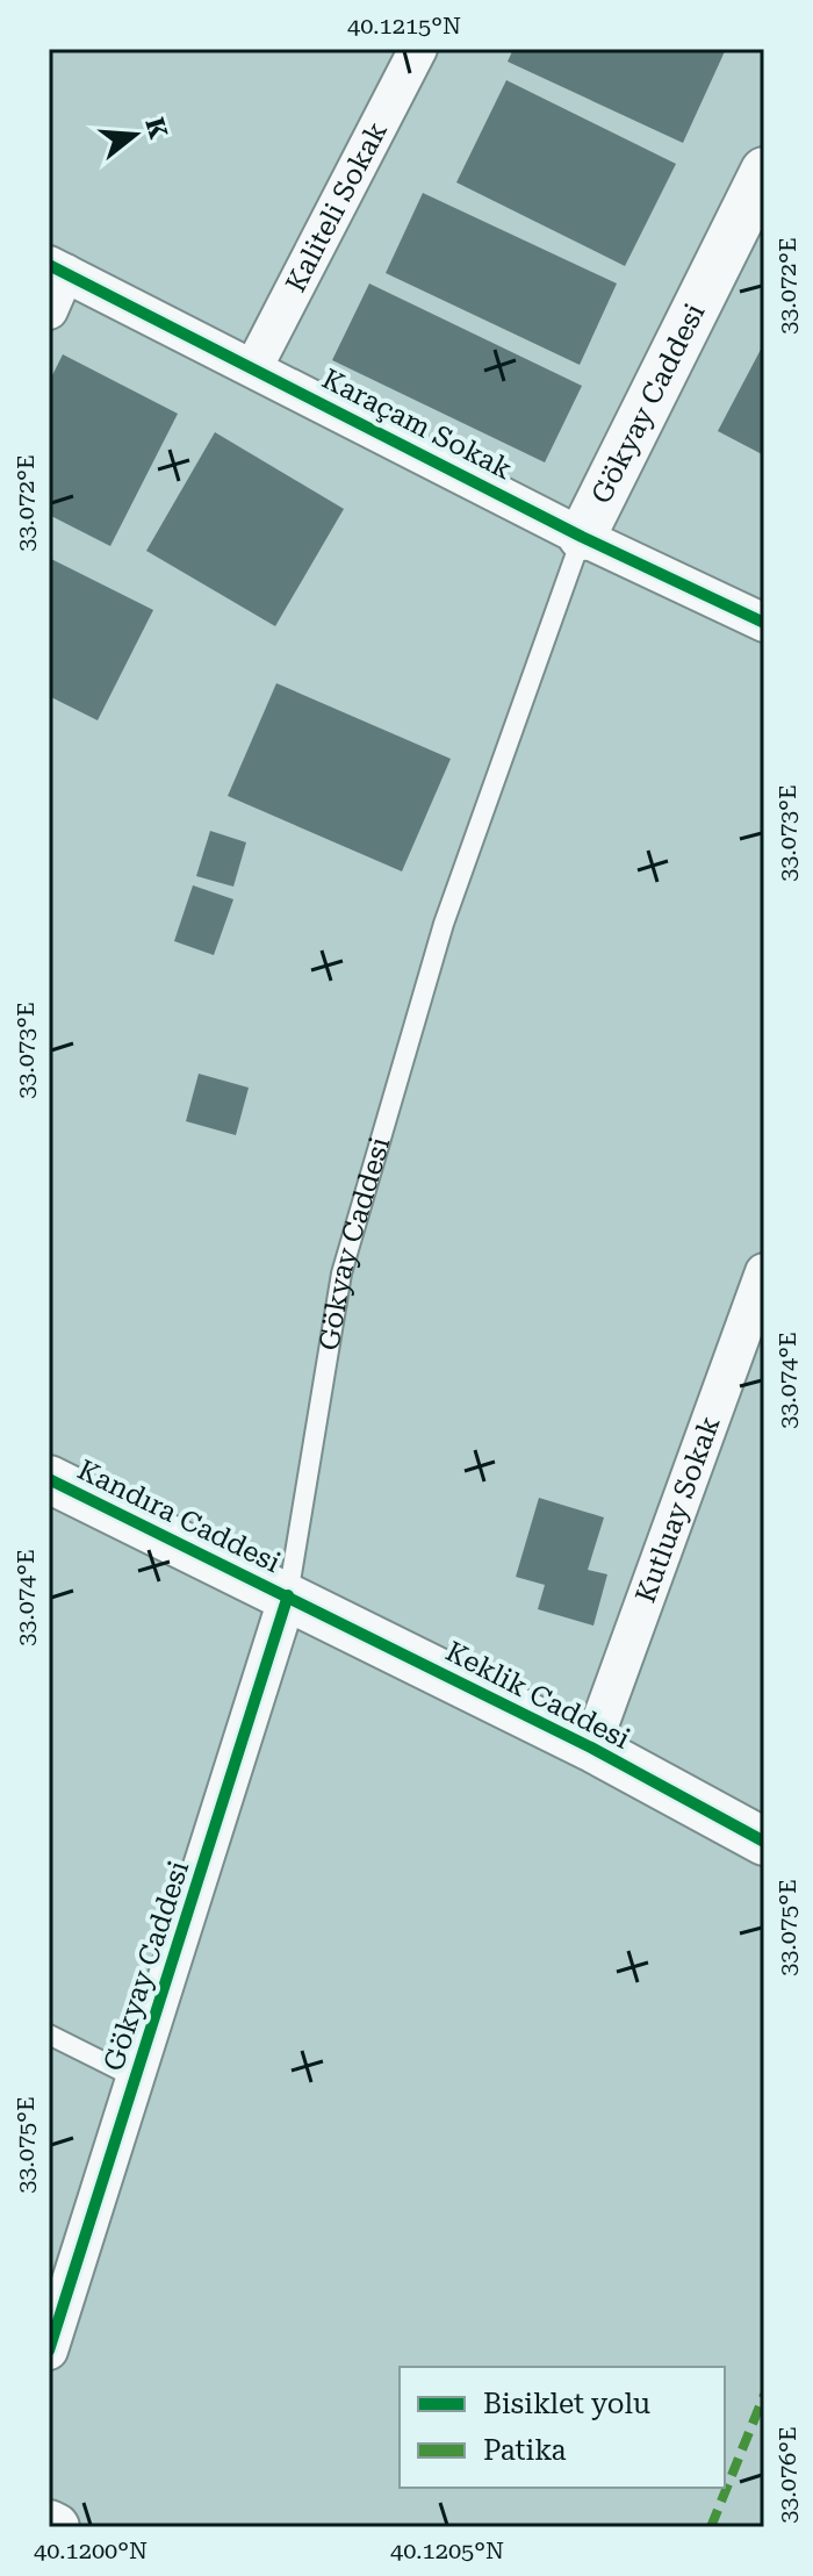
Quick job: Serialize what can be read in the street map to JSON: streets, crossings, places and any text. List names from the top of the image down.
{
  "streets": {
    "street": [
      "Kaliteli Sokak",
      "Gökyay Caddesi",
      "Karaçam Sokak",
      "Kutluay Sokak",
      "Kandıra Caddesi",
      "Keklik Caddesi"
    ]
  },
  "crossings": [
    ["Kaliteli Sokak", "Karaçam Sokak"],
    ["Gökyay Caddesi", "Karaçam Sokak"],
    ["Gökyay Caddesi", "Kandıra Caddesi"],
    ["Gökyay Caddesi", "Keklik Caddesi"],
    ["Kutluay Sokak", "Keklik Caddesi"],
    ["Kandıra Caddesi", "Keklik Caddesi"]
  ],
  "legend": ["Bisiklet yolu", "Patika"],
  "north": "right",
  "coordinates": [
    "40.1215°N",
    "33.072°E",
    "33.073°E",
    "33.074°E",
    "33.075°E",
    "33.076°E",
    "40.1200°N",
    "40.1205°N"
  ]
}
